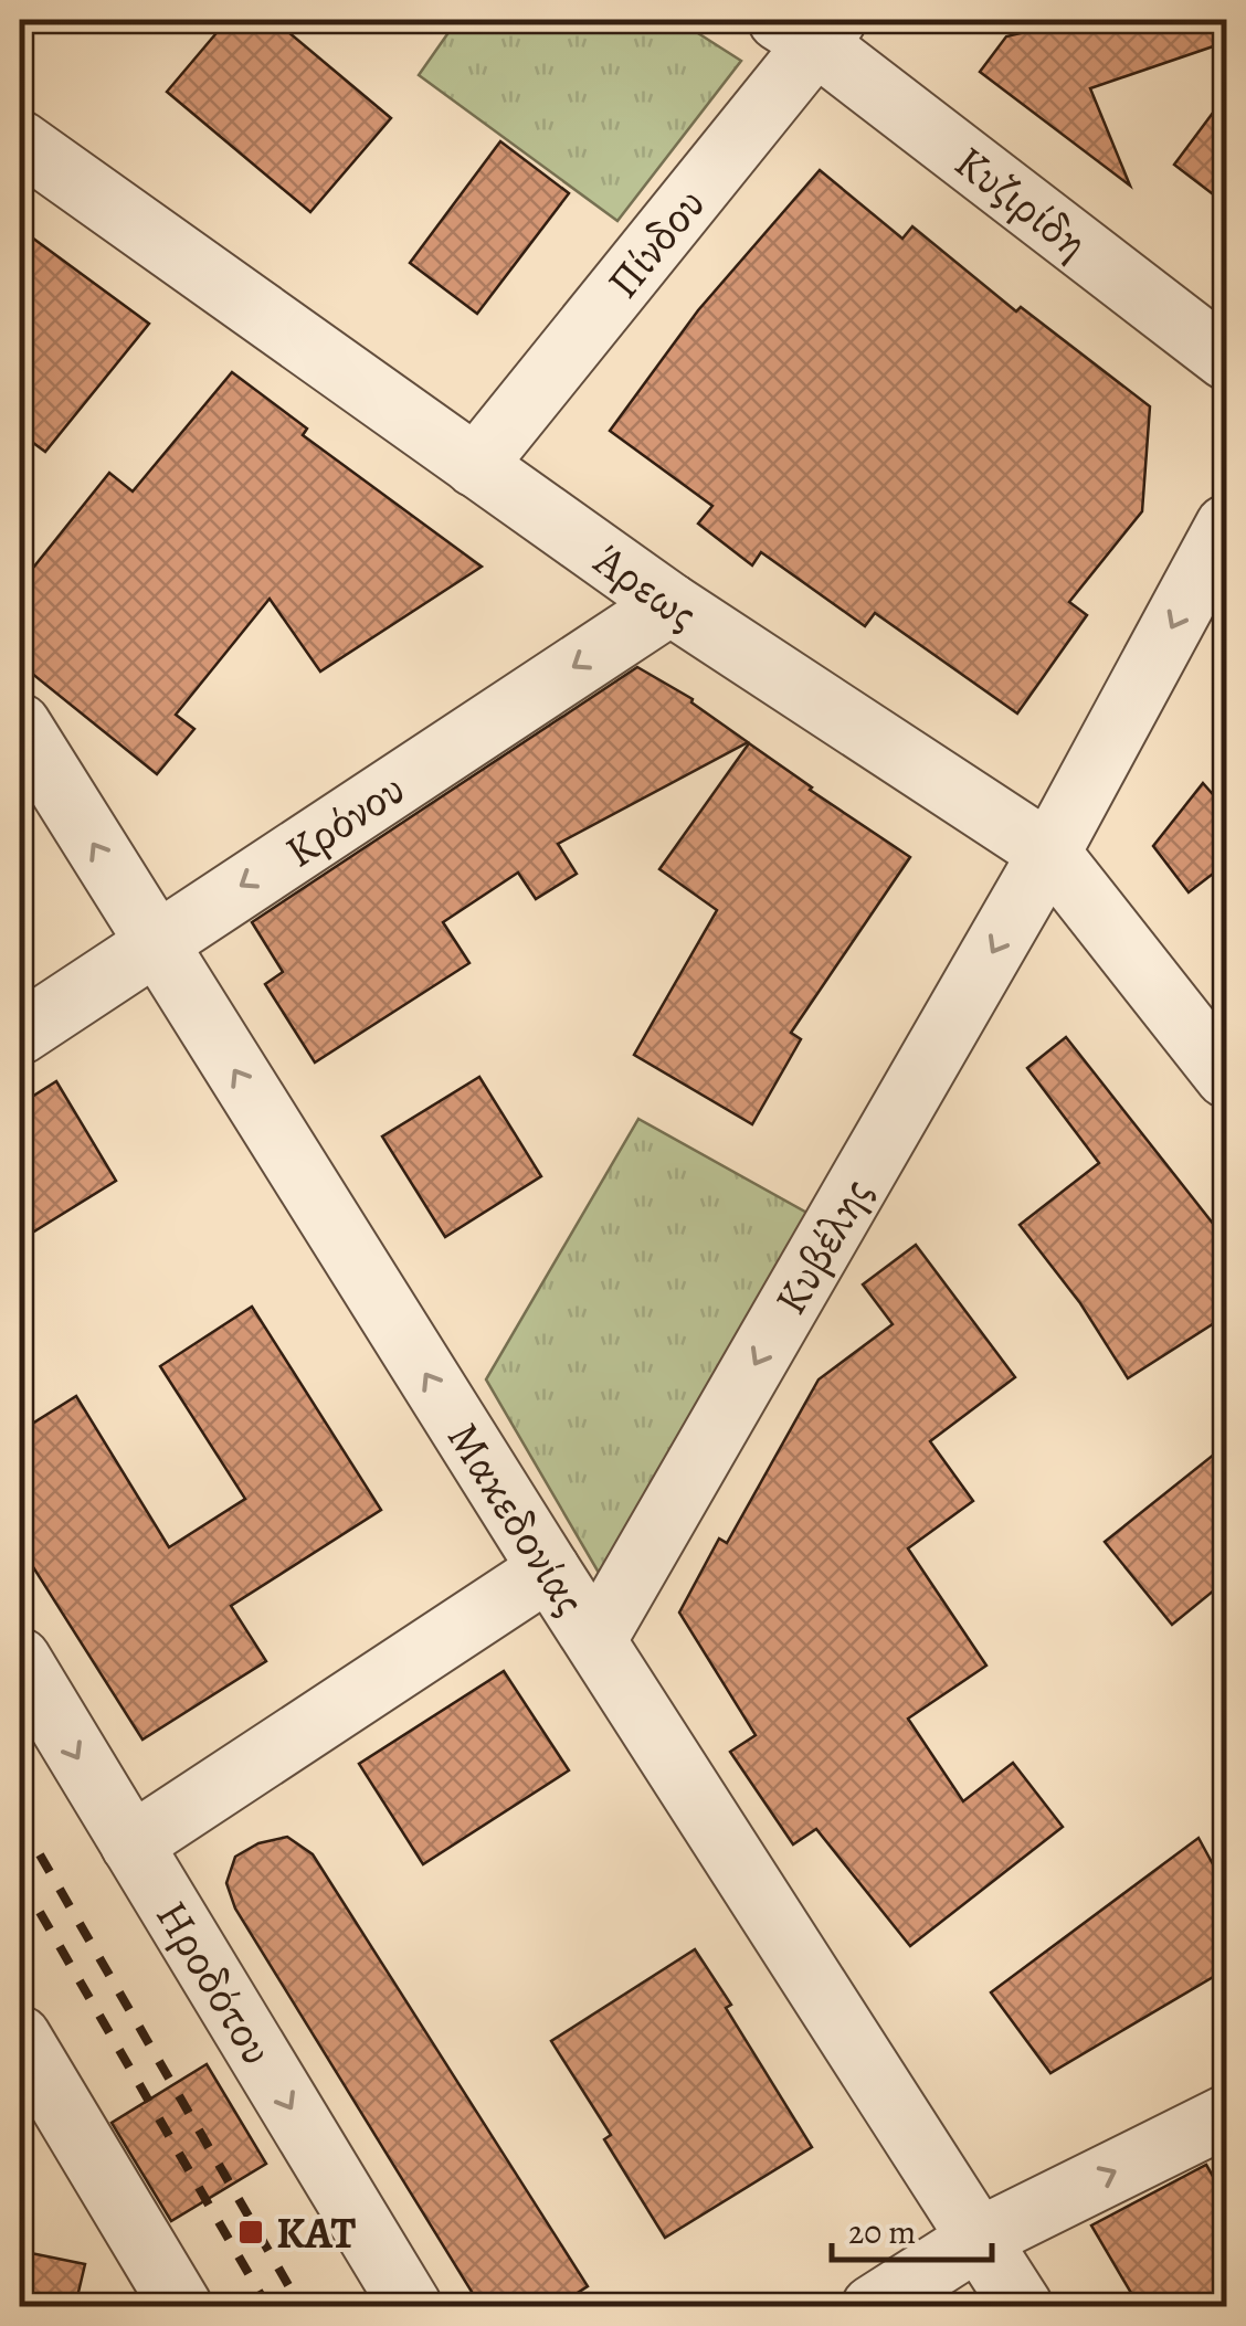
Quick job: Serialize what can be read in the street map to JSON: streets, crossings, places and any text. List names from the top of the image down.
{
  "streets": {
    "street": [
      "Κυζιρίδη",
      "Πίνδου",
      "Άρεως",
      "Κρόνου",
      "Κυβέλης",
      "Μακεδονίας",
      "Ηροδότου"
    ]
  },
  "crossings": [
    ["Κυζιρίδη", "Πίνδου"],
    ["Πίνδου", "Άρεως"],
    ["Άρεως", "Κρόνου"],
    ["Άρεως", "Κυβέλης"],
    ["Κρόνου", "Μακεδονίας"],
    ["Κυβέλης", "Μακεδονίας"]
  ],
  "one_way": ["Κρόνου", "Κυβέλης", "Μακεδονίας"],
  "places": {
    "transit": ["KAT"]
  },
  "scale_bar": "20 m"
}
